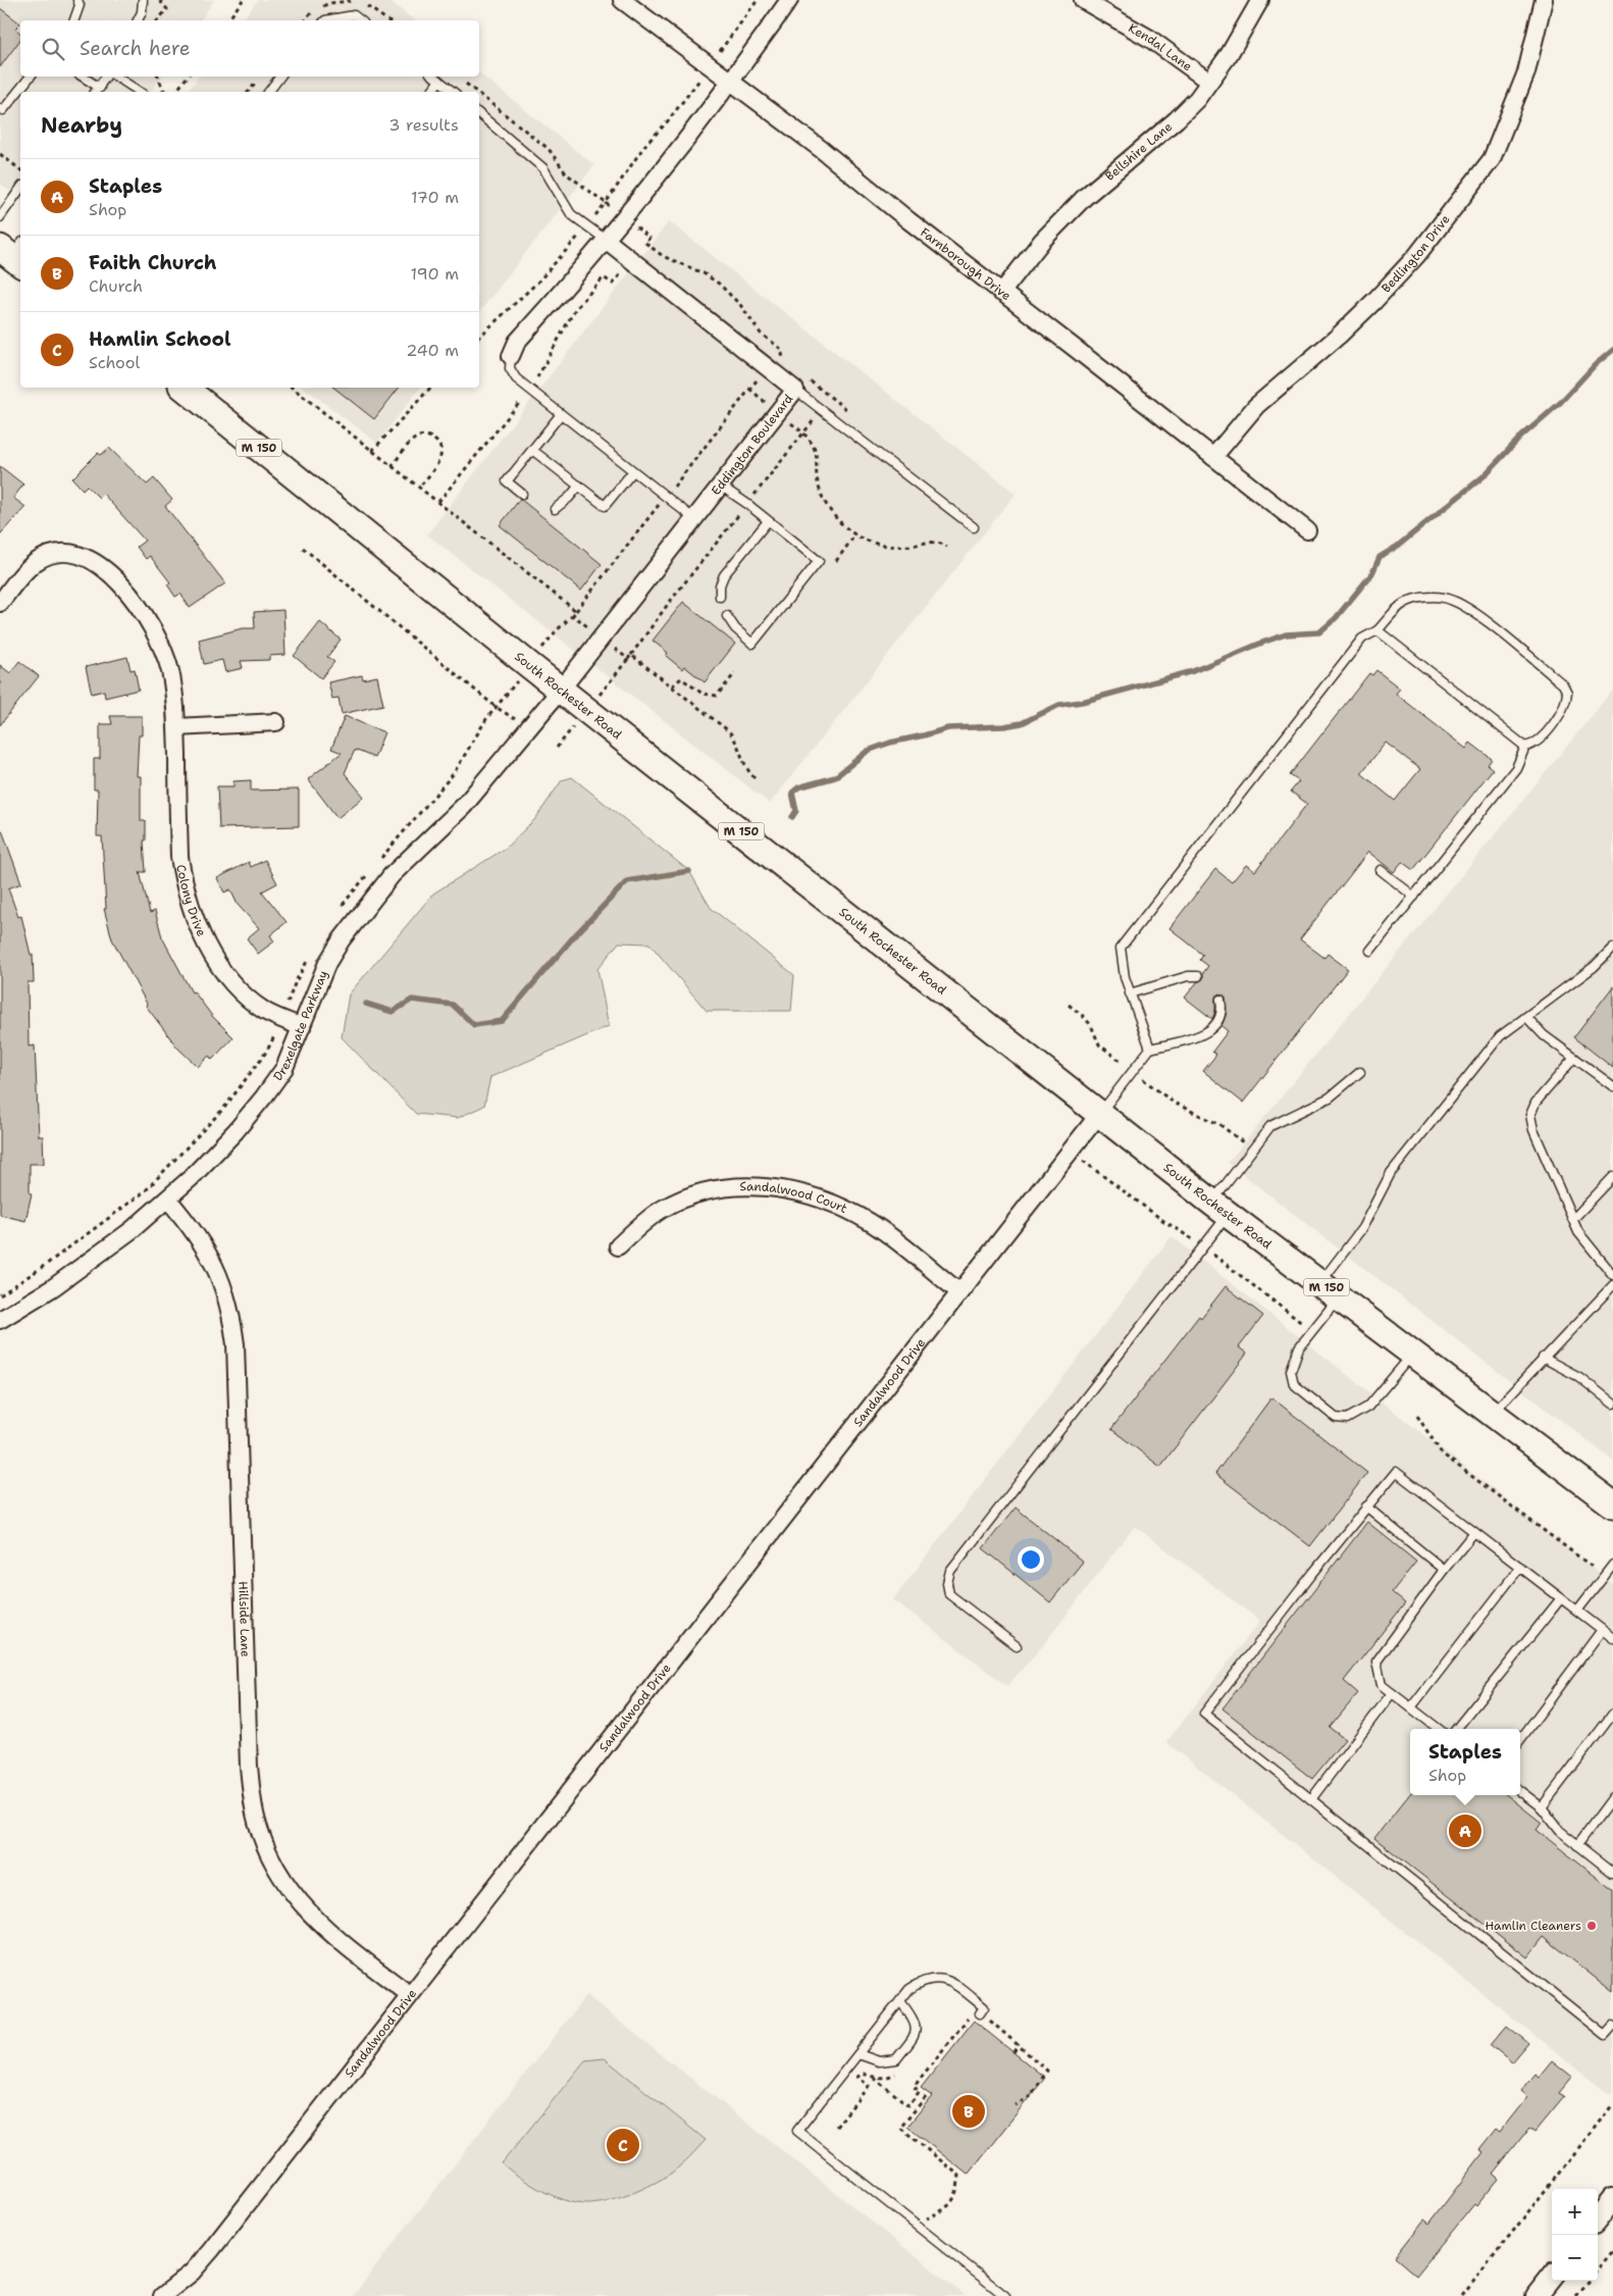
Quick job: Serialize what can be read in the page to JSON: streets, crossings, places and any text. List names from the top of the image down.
{
  "streets": {
    "main road": ["M 150", "South Rochester Road"],
    "street": [
      "Kendal Lane",
      "Bellshire Lane",
      "Bedlington Drive",
      "Farnborough Drive",
      "Eddington Boulevard",
      "Colony Drive",
      "Drexelgate Parkway",
      "Sandalwood Court",
      "Sandalwood Drive",
      "Hillside Lane"
    ]
  },
  "crossings": [
    ["Kendal Lane", "Bellshire Lane"],
    ["Bellshire Lane", "Farnborough Drive"],
    ["Bedlington Drive", "Farnborough Drive"],
    ["Eddington Boulevard", "South Rochester Road"],
    ["Eddington Boulevard", "Drexelgate Parkway"],
    ["South Rochester Road", "Drexelgate Parkway"],
    ["South Rochester Road", "Sandalwood Drive"],
    ["Colony Drive", "Drexelgate Parkway"],
    ["Drexelgate Parkway", "Hillside Lane"],
    ["Sandalwood Court", "Sandalwood Drive"],
    ["Sandalwood Drive", "Hillside Lane"]
  ],
  "places": ["Hamlin Cleaners"],
  "page": {
    "search": "Search here",
    "heading": ["Nearby", "3 results"],
    "list": [
      {
        "mark": "A",
        "name": "Staples",
        "note": "Shop",
        "value": "170 m"
      },
      {
        "mark": "B",
        "name": "Faith Church",
        "note": "Church",
        "value": "190 m"
      },
      {
        "mark": "C",
        "name": "Hamlin School",
        "note": "School",
        "value": "240 m"
      }
    ],
    "popup": ["Staples", "Shop"],
    "pins": ["A", "B", "C"],
    "map_buttons": ["+", "−"]
  }
}
